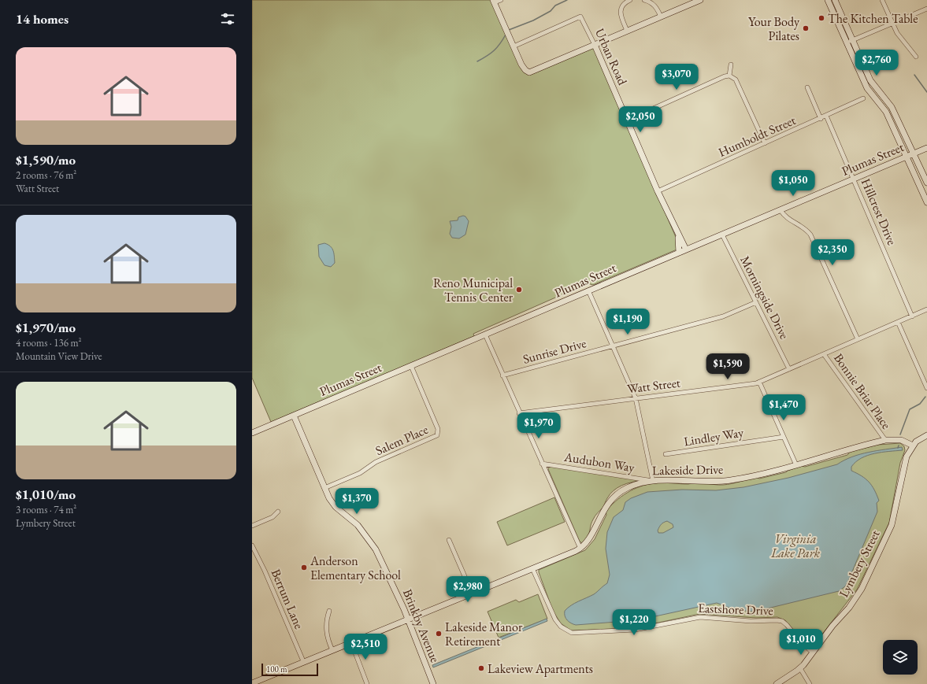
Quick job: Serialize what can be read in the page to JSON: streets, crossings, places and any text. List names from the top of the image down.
{
  "streets": {
    "street": [
      "Urban Road",
      "Humboldt Street",
      "Plumas Street",
      "Hillcrest Drive",
      "Morningside Drive",
      "Sunrise Drive",
      "Watt Street",
      "Bonnie Briar Place",
      "Lindley Way",
      "Salem Place",
      "Audubon Way",
      "Lakeside Drive",
      "Lymbery Street",
      "Berrum Lane",
      "Eastshore Drive",
      "Brinkby Avenue"
    ]
  },
  "crossings": [
    ["Urban Road", "Humboldt Street"],
    ["Urban Road", "Plumas Street"],
    ["Humboldt Street", "Hillcrest Drive"],
    ["Plumas Street", "Hillcrest Drive"],
    ["Plumas Street", "Morningside Drive"],
    ["Plumas Street", "Salem Place"],
    ["Plumas Street", "Brinkby Avenue"],
    ["Hillcrest Drive", "Watt Street"],
    ["Morningside Drive", "Sunrise Drive"],
    ["Morningside Drive", "Watt Street"],
    ["Watt Street", "Bonnie Briar Place"],
    ["Bonnie Briar Place", "Lakeside Drive"],
    ["Salem Place", "Brinkby Avenue"],
    ["Audubon Way", "Lakeside Drive"],
    ["Lakeside Drive", "Lymbery Street"],
    ["Lakeside Drive", "Berrum Lane"],
    ["Lakeside Drive", "Eastshore Drive"],
    ["Lakeside Drive", "Brinkby Avenue"],
    ["Lymbery Street", "Eastshore Drive"]
  ],
  "parks": ["Virginia Lake Park"],
  "places": [
    "The Kitchen Table",
    "Your Body Pilates",
    "Reno Municipal Tennis Center",
    "Anderson Elementary School",
    "Lakeside Manor Retirement",
    "Lakeview Apartments"
  ],
  "scale_bar": "100 m",
  "page": {
    "heading": "14 homes",
    "list": [
      {
        "name": "$1,590/mo",
        "note": "2 rooms · 76 m² · Watt Street"
      },
      {
        "name": "$1,970/mo",
        "note": "4 rooms · 136 m² · Mountain View Drive"
      },
      {
        "name": "$1,010/mo",
        "note": "3 rooms · 74 m² · Lymbery Street"
      }
    ],
    "price": [
      "$2,760",
      "$3,070",
      "$2,050",
      "$1,050",
      "$2,350",
      "$1,190",
      "$1,590",
      "$1,470",
      "$1,970",
      "$1,370",
      "$2,980",
      "$1,220",
      "$1,010",
      "$2,510"
    ],
    "scale": "100 m"
  }
}
